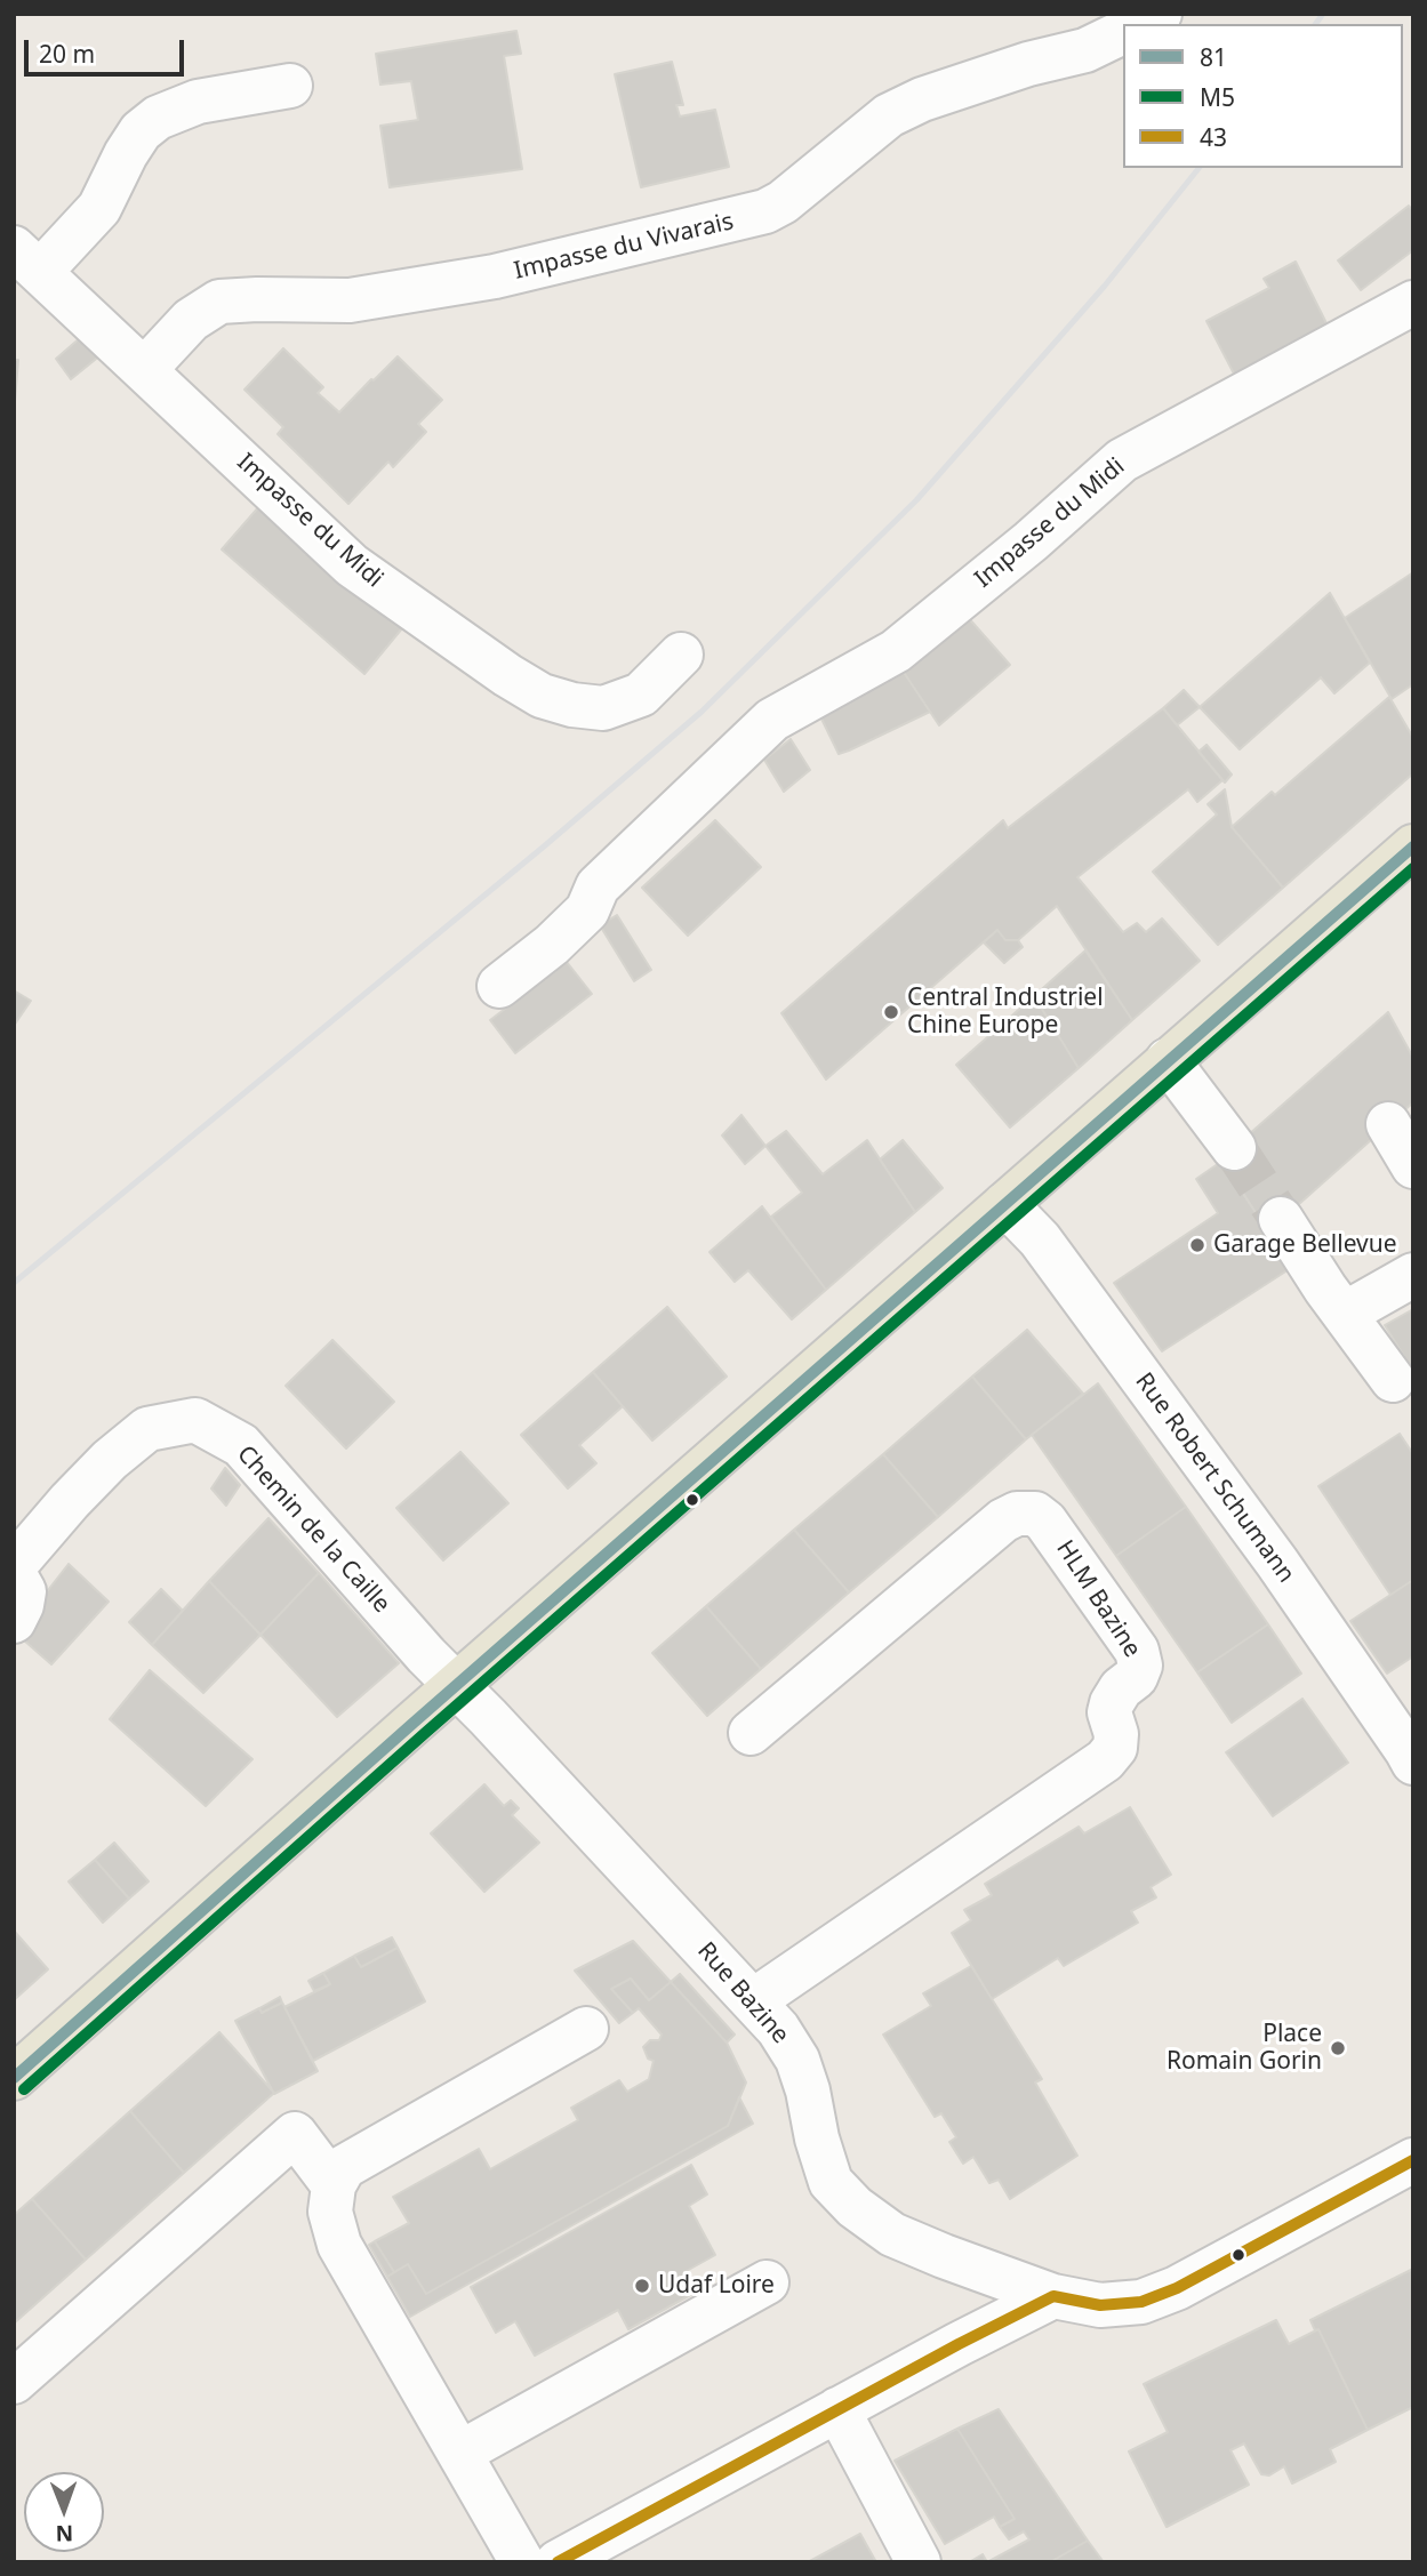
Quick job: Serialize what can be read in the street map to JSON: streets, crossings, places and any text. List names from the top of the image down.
{
  "streets": {
    "street": [
      "Impasse du Vivarais",
      "Impasse du Midi",
      "Rue Robert Schumann",
      "Chemin de la Caille",
      "HLM Bazine",
      "Rue Bazine"
    ]
  },
  "crossings": [
    ["Impasse du Vivarais", "Impasse du Midi"],
    ["Chemin de la Caille", "Rue Bazine"],
    ["HLM Bazine", "Rue Bazine"]
  ],
  "places": [
    "Central Industriel Chine Europe",
    "Garage Bellevue",
    "Place Romain Gorin",
    "Udaf Loire"
  ],
  "lines": ["transit line 81", "transit line M5", "transit line 43"],
  "legend": ["81", "M5", "43"],
  "scale_bar": "20 m",
  "north": "bottom"
}
